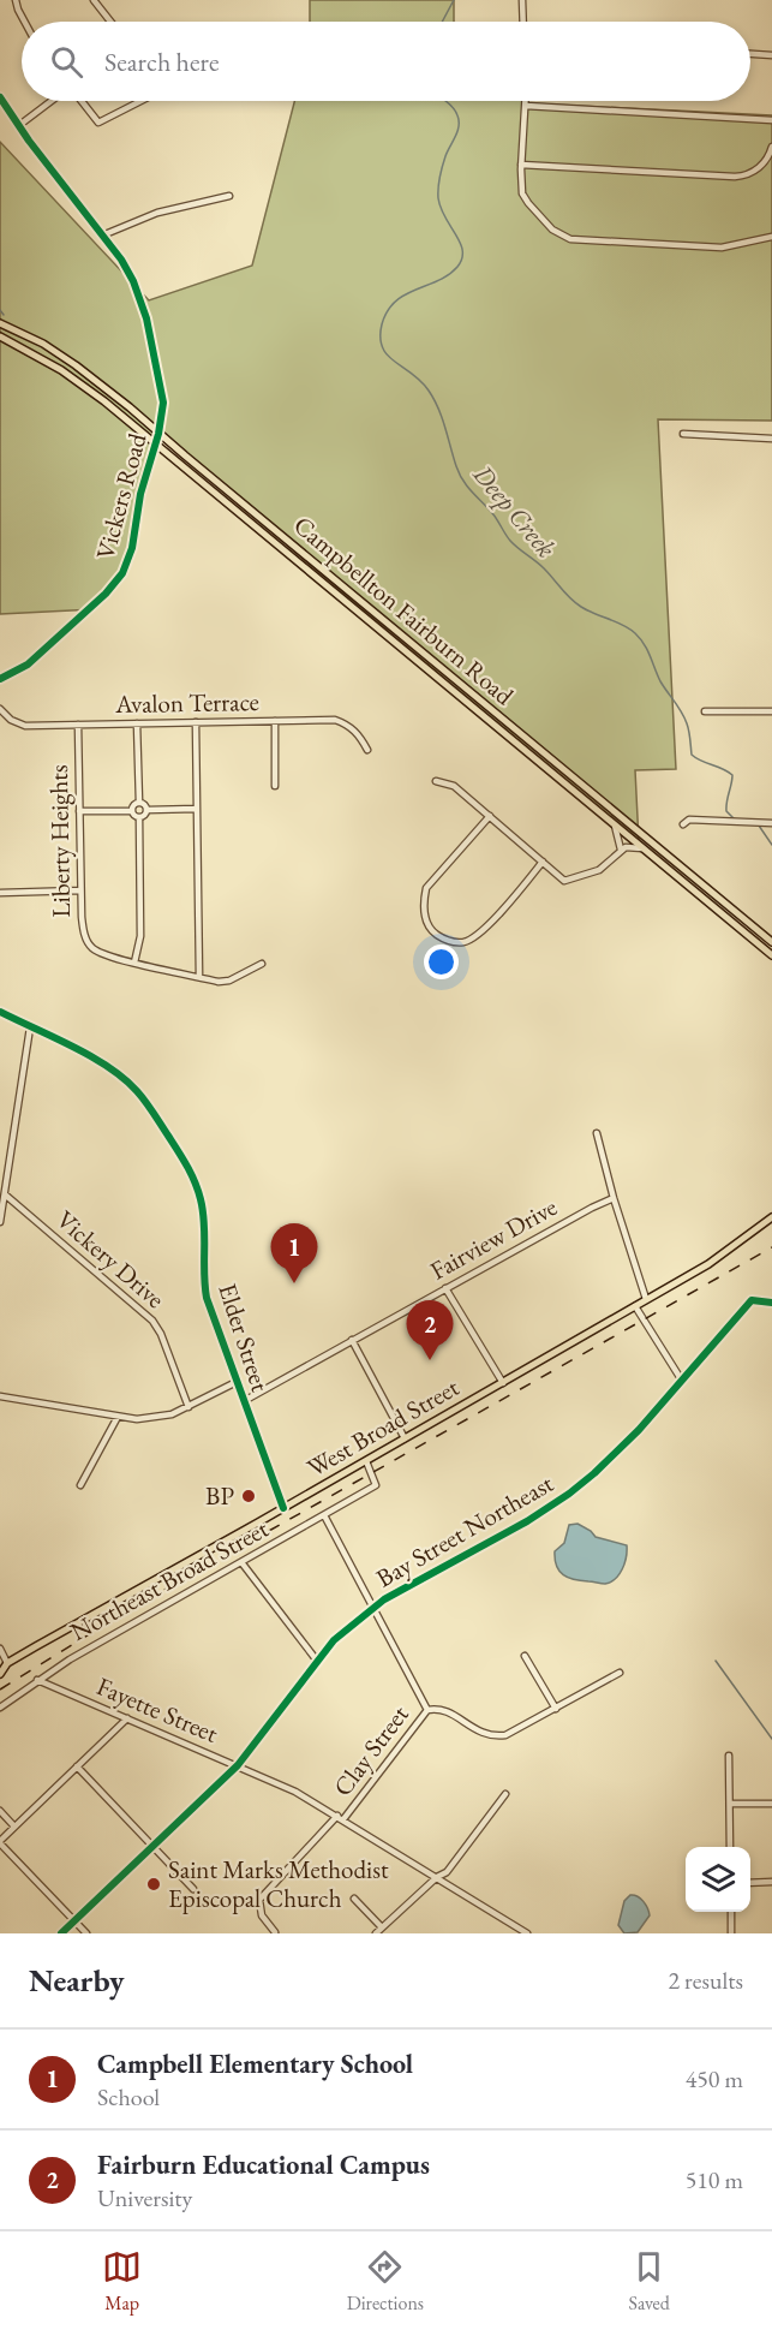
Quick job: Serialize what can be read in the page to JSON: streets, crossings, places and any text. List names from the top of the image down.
{
  "streets": {
    "main road": ["Campbellton Fairburn Road", "West Broad Street"],
    "street": [
      "Vickers Road",
      "Avalon Terrace",
      "Liberty Heights",
      "Fairview Drive",
      "Vickery Drive",
      "Elder Street",
      "Bay Street Northeast",
      "Northeast Broad Street",
      "Fayette Street",
      "Clay Street"
    ]
  },
  "crossings": [
    ["Vickers Road", "Campbellton Fairburn Road"],
    ["Avalon Terrace", "Liberty Heights"],
    ["Fairview Drive", "Elder Street"],
    ["Elder Street", "West Broad Street"],
    ["West Broad Street", "Northeast Broad Street"],
    ["Bay Street Northeast", "Fayette Street"],
    ["Bay Street Northeast", "Clay Street"],
    ["Northeast Broad Street", "Fayette Street"],
    ["Northeast Broad Street", "Clay Street"],
    ["Fayette Street", "Clay Street"]
  ],
  "water": ["Deep Creek"],
  "places": ["BP", "Saint Marks Methodist Episcopal Church"],
  "page": {
    "search": "Search here",
    "pins": ["1", "2"],
    "heading": ["Nearby", "2 results"],
    "list": [
      {
        "mark": "1",
        "name": "Campbell Elementary School",
        "note": "School",
        "value": "450 m"
      },
      {
        "mark": "2",
        "name": "Fairburn Educational Campus",
        "note": "University",
        "value": "510 m"
      }
    ],
    "nav": ["Map", "Directions", "Saved"]
  }
}
